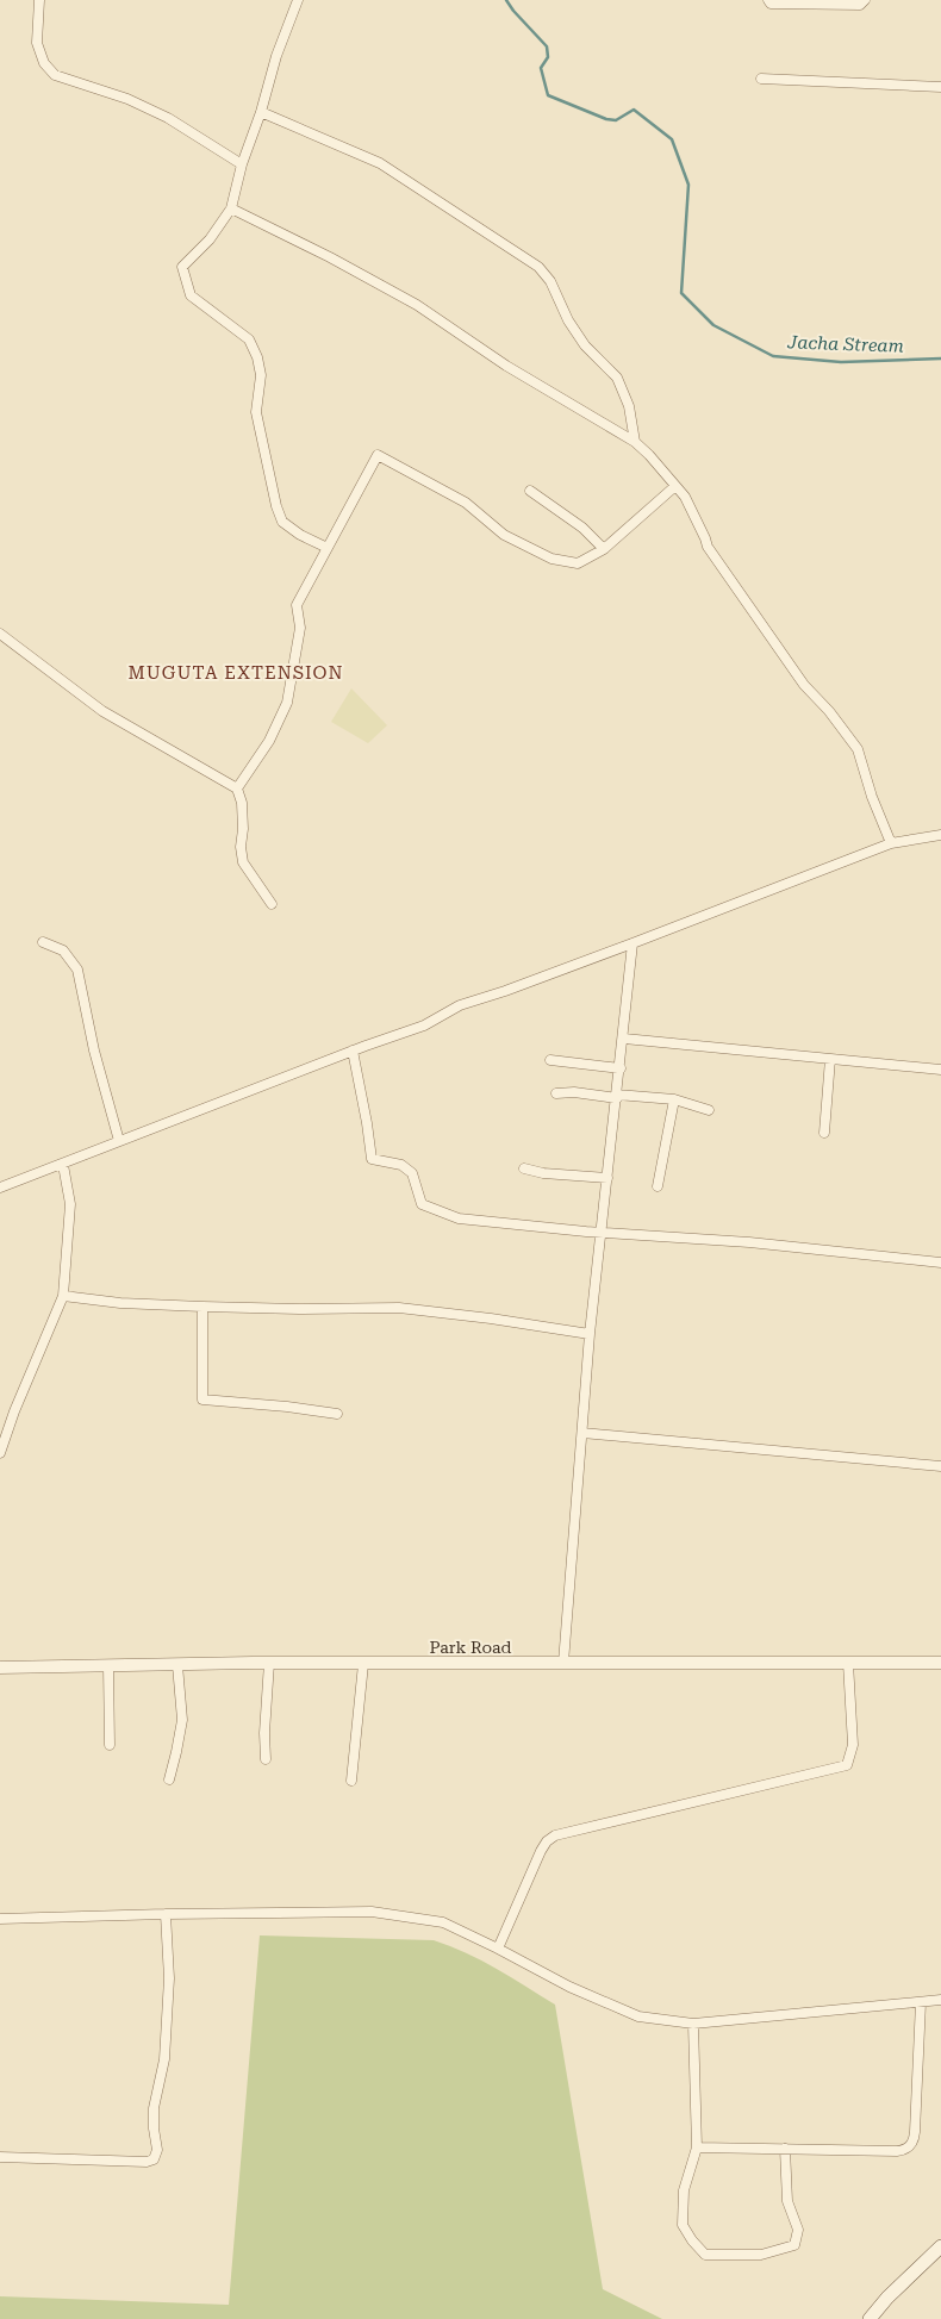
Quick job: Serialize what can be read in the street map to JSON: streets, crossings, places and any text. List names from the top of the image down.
{
  "streets": {
    "street": ["Park Road"]
  },
  "districts": ["MUGUTA EXTENSION"],
  "water": ["Jacha Stream"]
}
